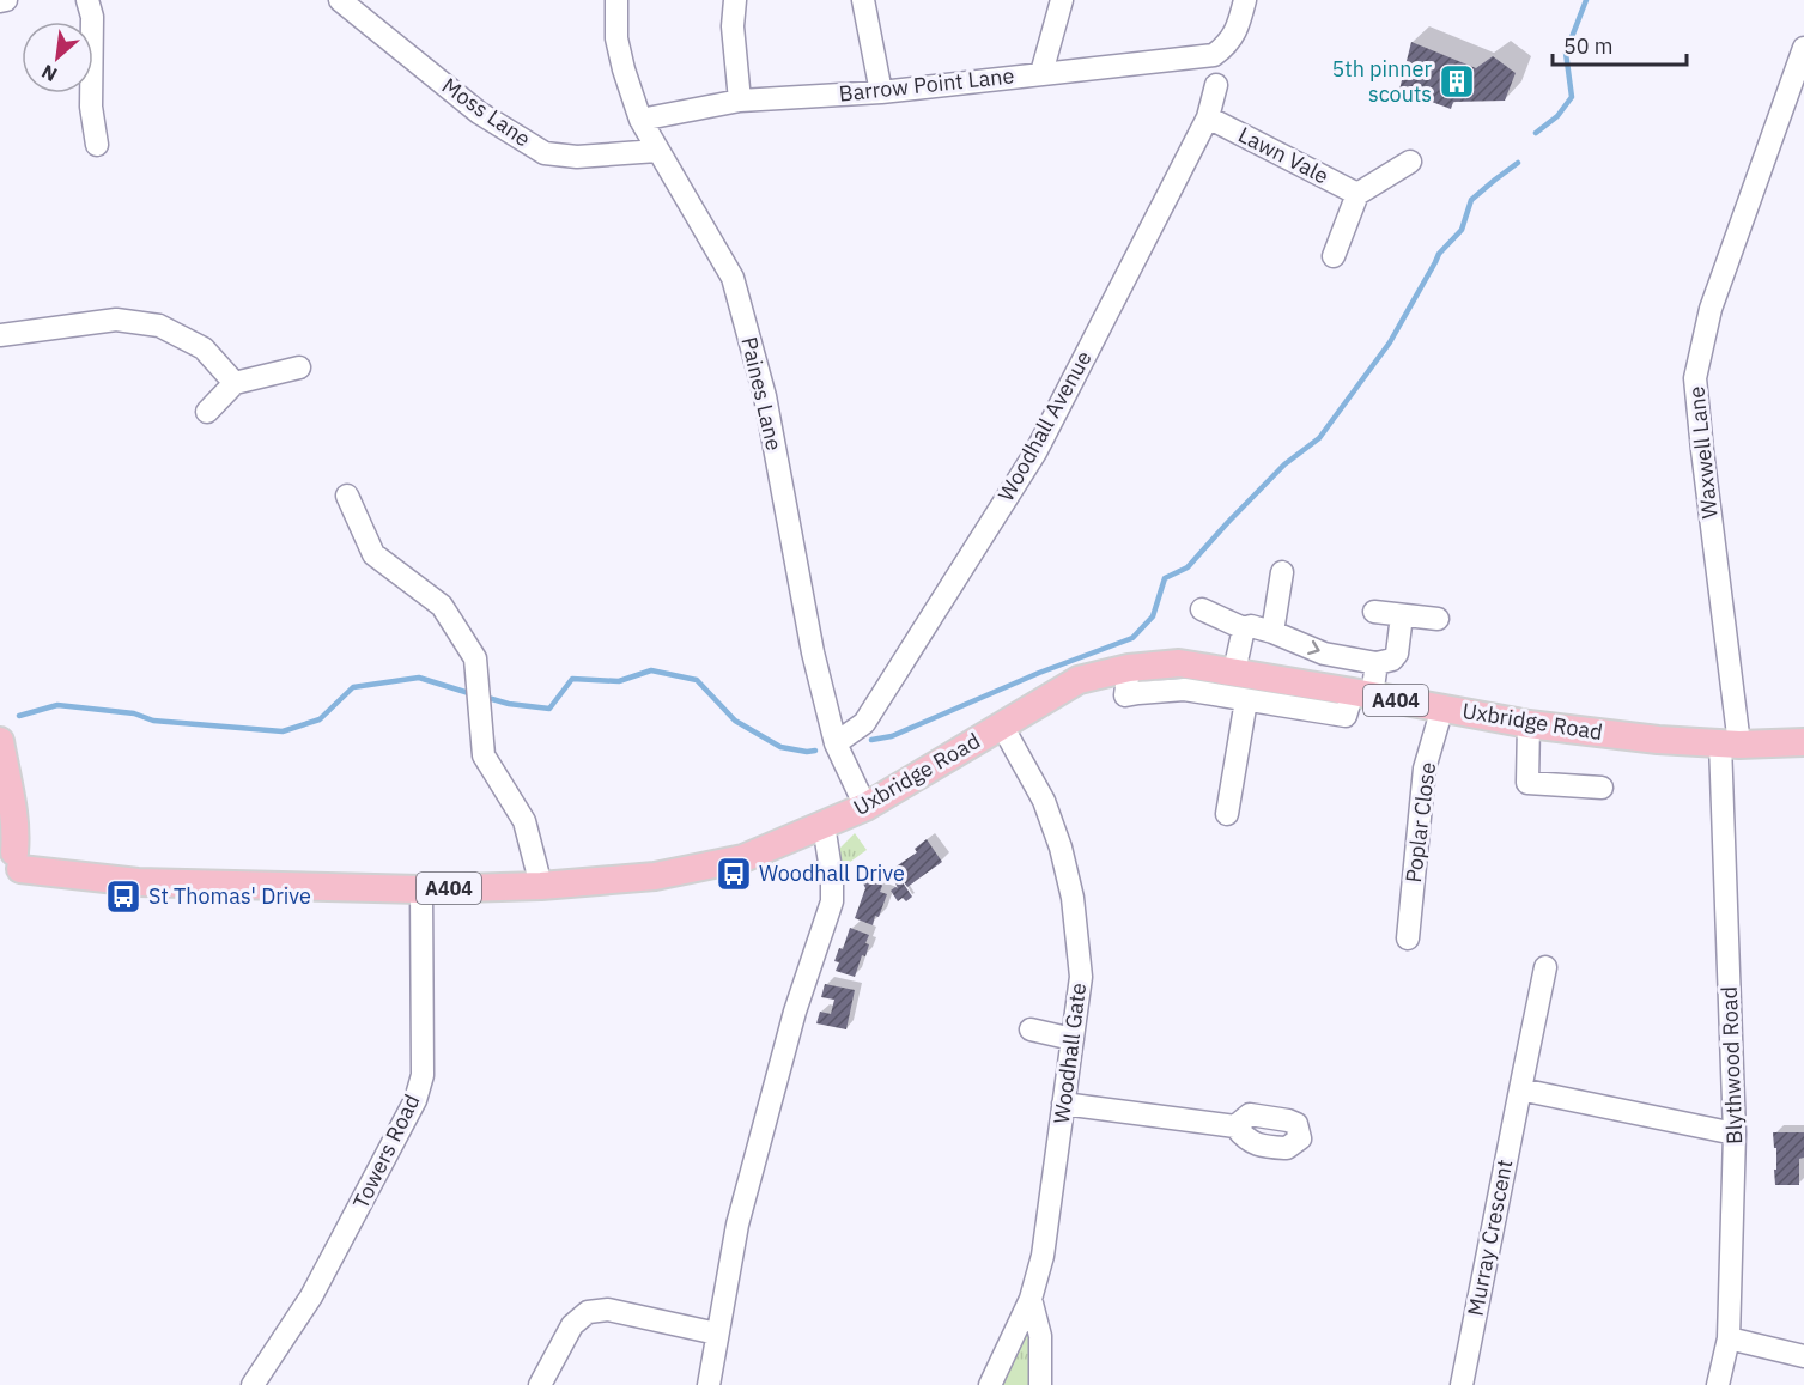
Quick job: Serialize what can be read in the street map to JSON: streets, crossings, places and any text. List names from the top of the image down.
{
  "streets": {
    "main road": ["A404", "Uxbridge Road"],
    "street": [
      "Barrow Point Lane",
      "Moss Lane",
      "Lawn Vale",
      "Paines Lane",
      "Woodhall Avenue",
      "Waxwell Lane",
      "Poplar Close",
      "Woodhall Gate",
      "Blythwood Road",
      "Towers Road",
      "Murray Crescent"
    ]
  },
  "crossings": [
    ["Barrow Point Lane", "Paines Lane"],
    ["Moss Lane", "Paines Lane"],
    ["Lawn Vale", "Woodhall Avenue"],
    ["Paines Lane", "Woodhall Avenue"],
    ["Paines Lane", "Uxbridge Road"],
    ["Waxwell Lane", "Uxbridge Road"],
    ["Waxwell Lane", "Blythwood Road"],
    ["A404", "Uxbridge Road"],
    ["Uxbridge Road", "Poplar Close"],
    ["Uxbridge Road", "Woodhall Gate"],
    ["Uxbridge Road", "Blythwood Road"],
    ["Uxbridge Road", "Towers Road"]
  ],
  "places": {
    "building": ["5th pinner scouts"],
    "bus stop": ["Woodhall Drive", "St Thomas' Drive"]
  },
  "scale_bar": "50 m",
  "north": "bottom left"
}
